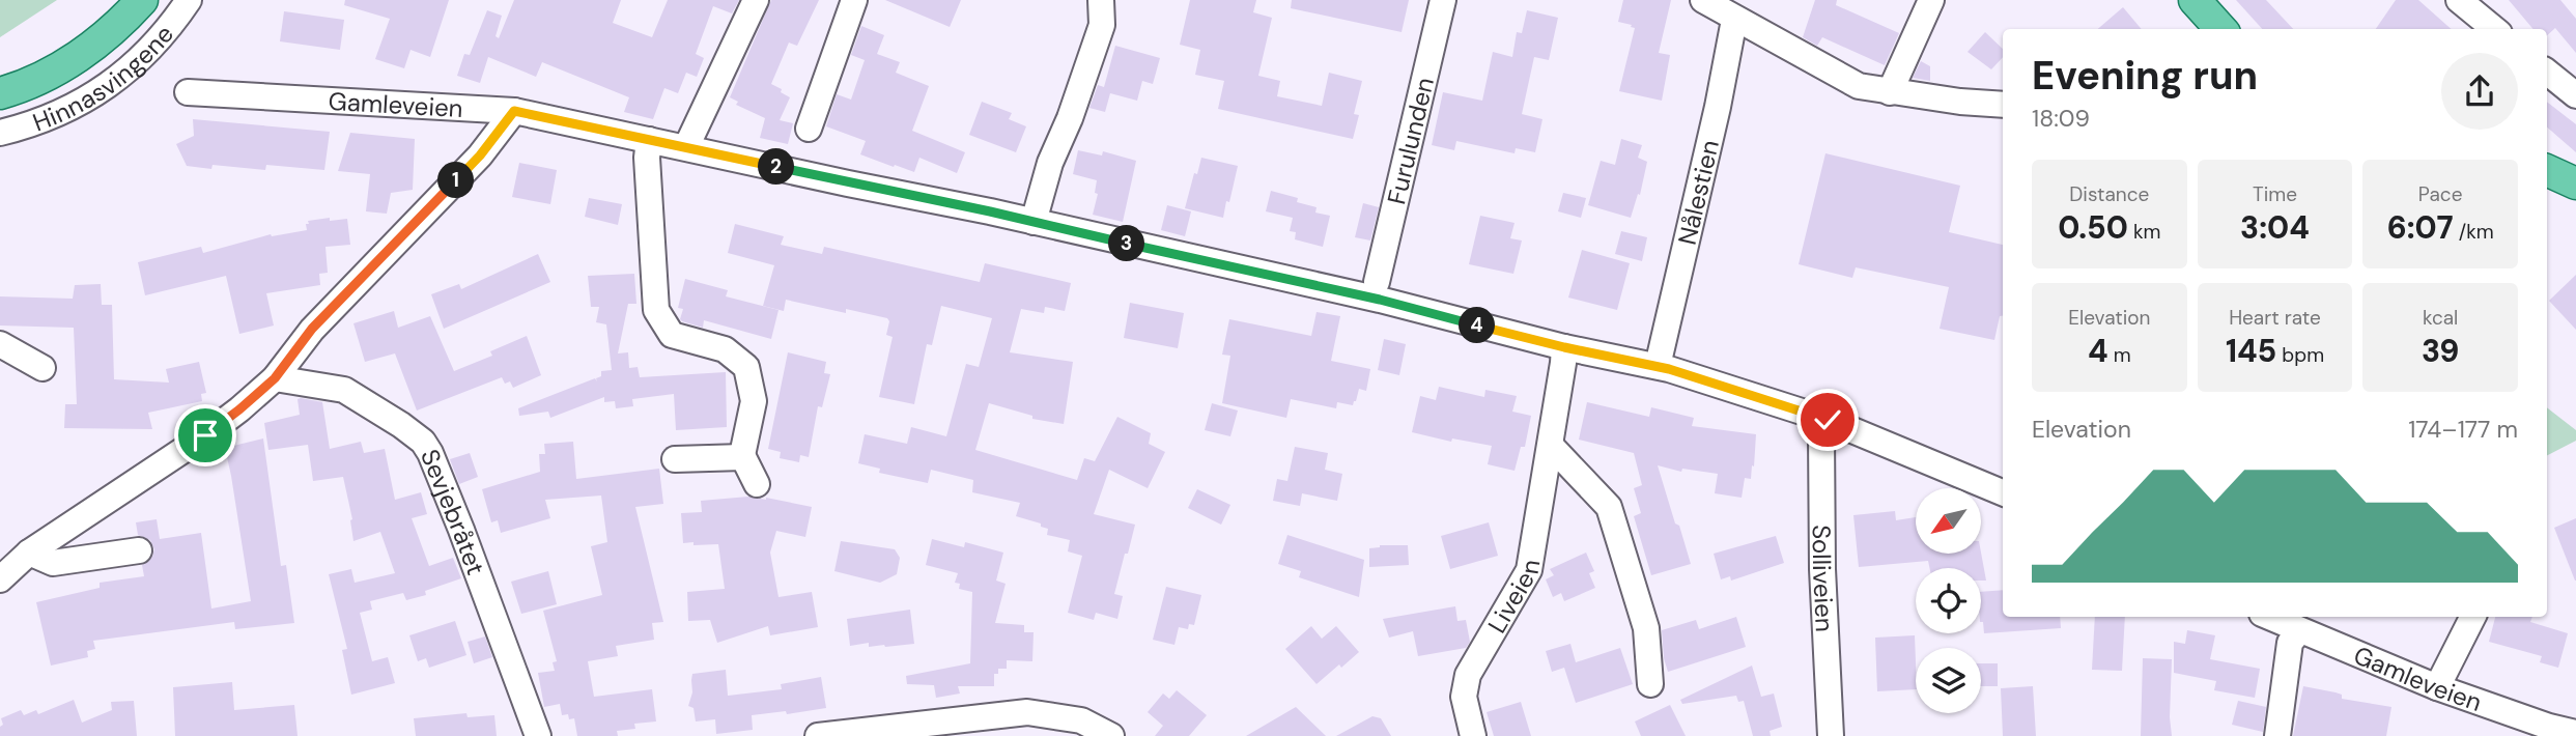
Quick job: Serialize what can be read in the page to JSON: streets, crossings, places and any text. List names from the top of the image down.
{
  "streets": {
    "main road": ["Hinnasvingene"],
    "street": [
      "Gamleveien",
      "Furulunden",
      "Nålestien",
      "Sevjebråtet",
      "Solliveien",
      "Liveien"
    ]
  },
  "crossings": [
    ["Gamleveien", "Nålestien"],
    ["Gamleveien", "Solliveien"],
    ["Gamleveien", "Liveien"]
  ],
  "north": "bottom left",
  "page": {
    "heading": ["Evening run", "18:09"],
    "pins": [
      "2",
      "1",
      "3",
      "4"
    ],
    "stats": [
      ["Distance", "0.50 km"],
      ["Time", "3:04"],
      ["Pace", "6:07 /km"],
      ["Elevation", "4 m"],
      ["Heart rate", "145 bpm"],
      ["kcal", "39"]
    ],
    "chart": ["Elevation", "174–177 m"]
  }
}
